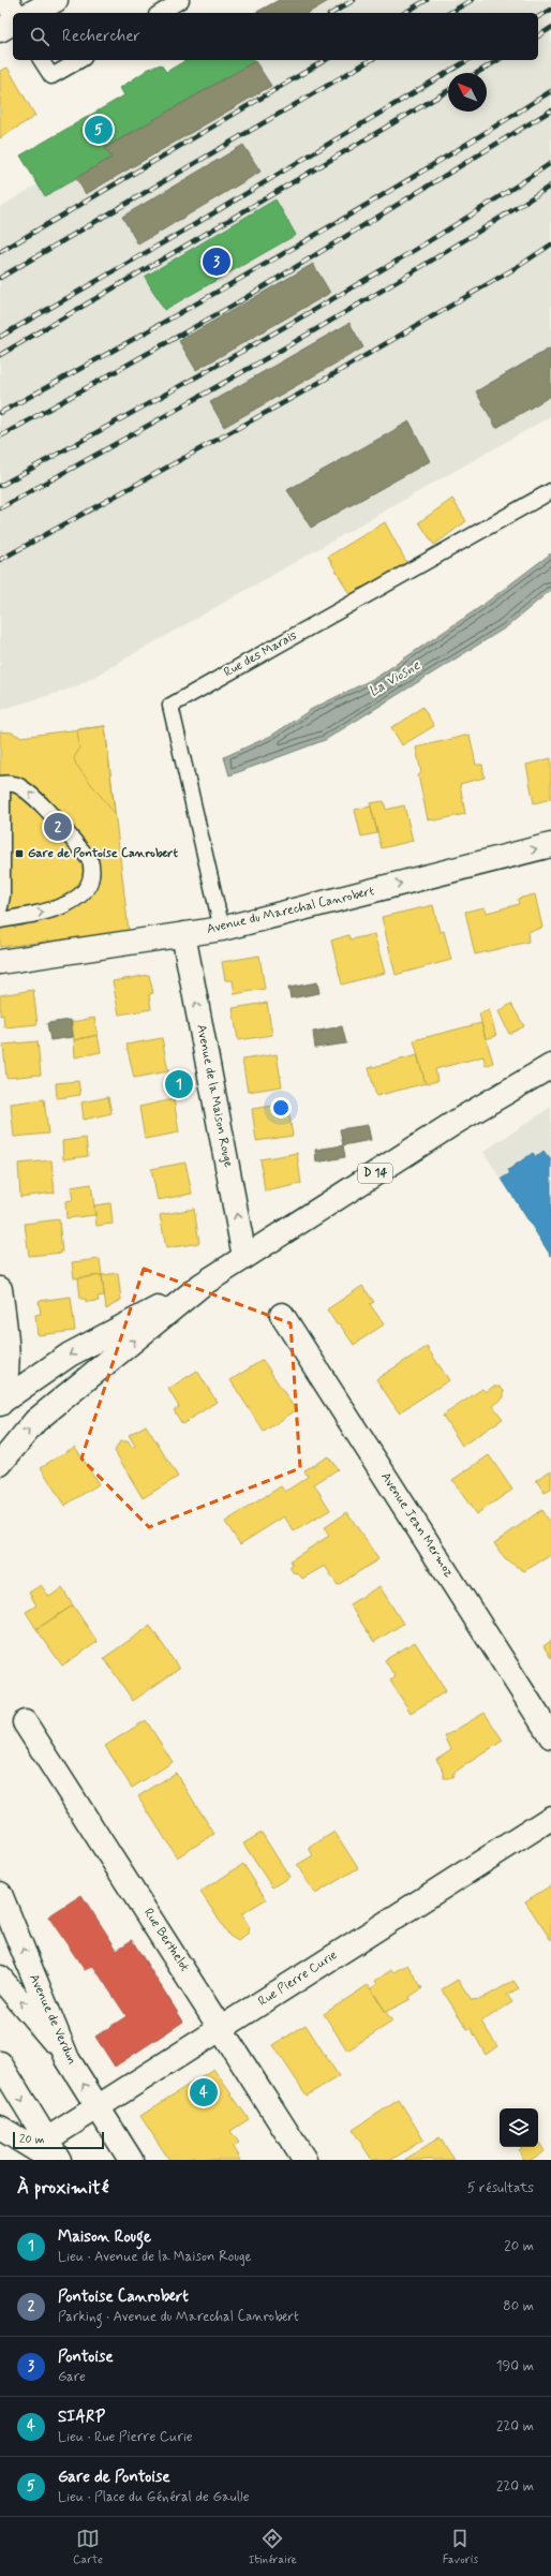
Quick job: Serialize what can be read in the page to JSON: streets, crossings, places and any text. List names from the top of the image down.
{
  "streets": {
    "street": [
      "Avenue du Marechal Canrobert",
      "Avenue de la Maison Rouge",
      "D 14",
      "Avenue Jean Mermoz",
      "Rue Berthelot",
      "Rue Pierre Curie",
      "Avenue de Verdun"
    ],
    "lane": ["Rue des Marais"]
  },
  "crossings": [
    ["Rue des Marais", "Avenue du Marechal Canrobert"],
    ["Avenue du Marechal Canrobert", "Avenue de la Maison Rouge"],
    ["Avenue de la Maison Rouge", "D 14"],
    ["Rue Berthelot", "Rue Pierre Curie"],
    ["Rue Pierre Curie", "Avenue de Verdun"]
  ],
  "one_way": ["Avenue du Marechal Canrobert", "Avenue de la Maison Rouge"],
  "water": ["La Viosne"],
  "places": {
    "transit": ["Gare de Pontoise Canrobert"]
  },
  "scale_bar": "20 m",
  "north": "top left",
  "page": {
    "search": "Rechercher",
    "pins": [
      "5",
      "3",
      "2",
      "1",
      "4"
    ],
    "scale": "20 m",
    "heading": ["À proximité", "5 résultats"],
    "list": [
      {
        "mark": "1",
        "name": "Maison Rouge",
        "note": "Lieu · Avenue de la Maison Rouge",
        "value": "20 m"
      },
      {
        "mark": "2",
        "name": "Pontoise Canrobert",
        "note": "Parking · Avenue du Marechal Canrobert",
        "value": "80 m"
      },
      {
        "mark": "3",
        "name": "Pontoise",
        "note": "Gare",
        "value": "190 m"
      },
      {
        "mark": "4",
        "name": "SIARP",
        "note": "Lieu · Rue Pierre Curie",
        "value": "220 m"
      },
      {
        "mark": "5",
        "name": "Gare de Pontoise",
        "note": "Lieu · Place du Général de Gaulle",
        "value": "220 m"
      }
    ],
    "nav": ["Carte", "Itinéraire", "Favoris"]
  }
}
